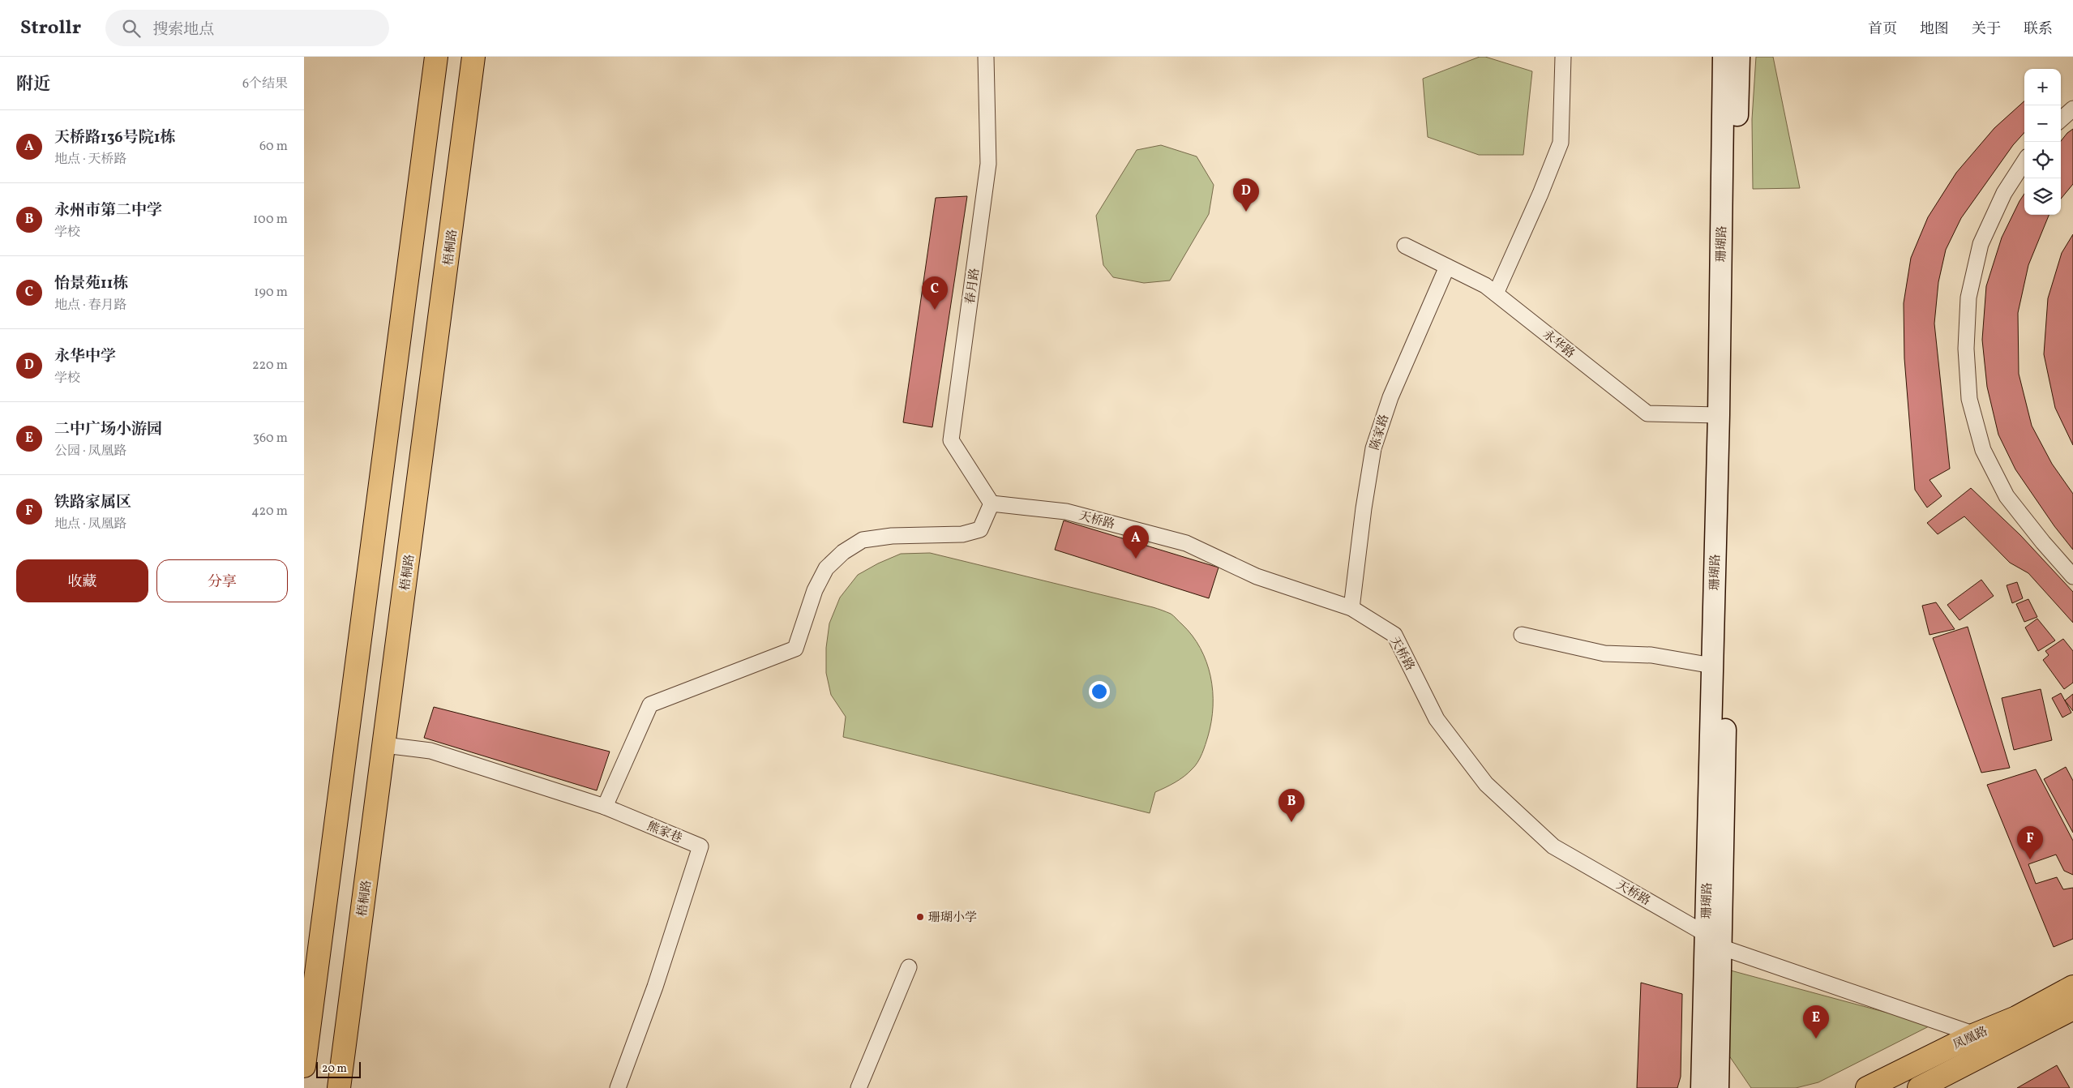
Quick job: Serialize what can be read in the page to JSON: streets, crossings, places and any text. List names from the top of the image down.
{
  "streets": {
    "main road": ["珊瑚路", "梧桐路", "凤凰路"],
    "street": [
      "春月路",
      "永华路",
      "陈家路",
      "天桥路",
      "熊家巷"
    ]
  },
  "crossings": [
    ["珊瑚路", "永华路"],
    ["珊瑚路", "天桥路"],
    ["梧桐路", "熊家巷"],
    ["春月路", "天桥路"],
    ["永华路", "陈家路"],
    ["陈家路", "天桥路"],
    ["天桥路", "凤凰路"]
  ],
  "places": ["珊瑚小学"],
  "scale_bar": "20 m",
  "page": {
    "header": "Strollr",
    "search": "搜索地点",
    "nav": [
      "首页",
      "地图",
      "关于",
      "联系"
    ],
    "heading": ["附近", "6个结果"],
    "map_buttons": ["+", "−"],
    "list": [
      {
        "mark": "A",
        "name": "天桥路136号院1栋",
        "note": "地点 · 天桥路",
        "value": "60 m"
      },
      {
        "mark": "B",
        "name": "永州市第二中学",
        "note": "学校",
        "value": "100 m"
      },
      {
        "mark": "C",
        "name": "怡景苑11栋",
        "note": "地点 · 春月路",
        "value": "190 m"
      },
      {
        "mark": "D",
        "name": "永华中学",
        "note": "学校",
        "value": "220 m"
      },
      {
        "mark": "E",
        "name": "二中广场小游园",
        "note": "公园 · 凤凰路",
        "value": "360 m"
      },
      {
        "mark": "F",
        "name": "铁路家属区",
        "note": "地点 · 凤凰路",
        "value": "420 m"
      }
    ],
    "pins": [
      "D",
      "C",
      "A",
      "B",
      "F",
      "E"
    ],
    "buttons": ["收藏", "分享"],
    "scale": "20 m"
  }
}
